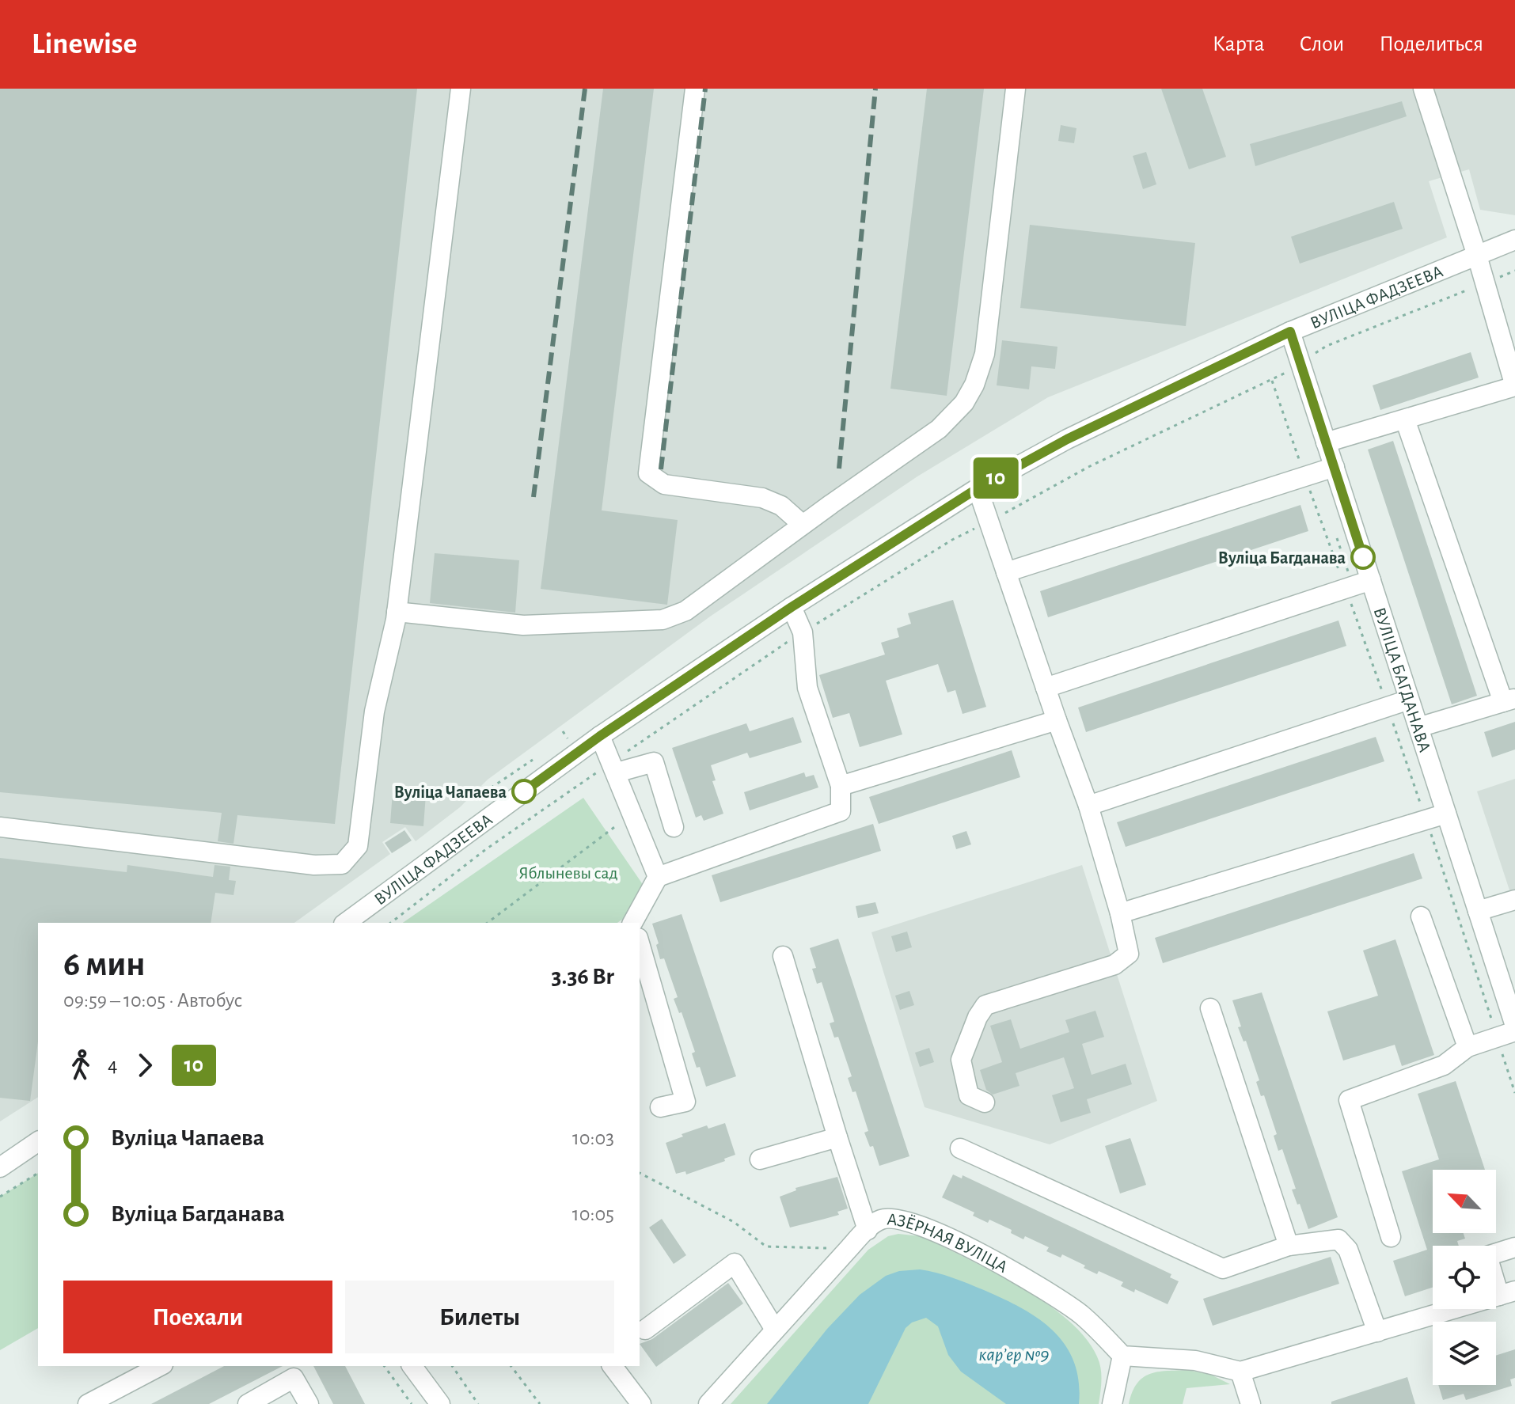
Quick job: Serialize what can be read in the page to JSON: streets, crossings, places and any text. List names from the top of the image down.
{
  "streets": {
    "street": ["ВУЛІЦА ФАДЗЕЕВА", "ВУЛІЦА БАГДАНАВА", "АЗЁРНАЯ ВУЛІЦА"]
  },
  "crossings": [
    ["ВУЛІЦА ФАДЗЕЕВА", "ВУЛІЦА БАГДАНАВА"]
  ],
  "water": ["карʼер №9"],
  "parks": ["Яблыневы сад"],
  "places": ["Вуліца Багданава", "Вуліца Чапаева"],
  "lines": ["bus line 10"],
  "north": "top left",
  "page": {
    "header": "Linewise",
    "nav": ["Карта", "Слои", "Поделиться"],
    "on_map": "10",
    "heading": ["6 мин", "09:59 – 10:05 · Автобус", "3.36 Br"],
    "legs": ["4", "10"],
    "list": [
      {
        "name": "Вуліца Чапаева",
        "value": "10:03"
      },
      {
        "name": "Вуліца Багданава",
        "value": "10:05"
      }
    ],
    "buttons": ["Поехали", "Билеты"]
  }
}
